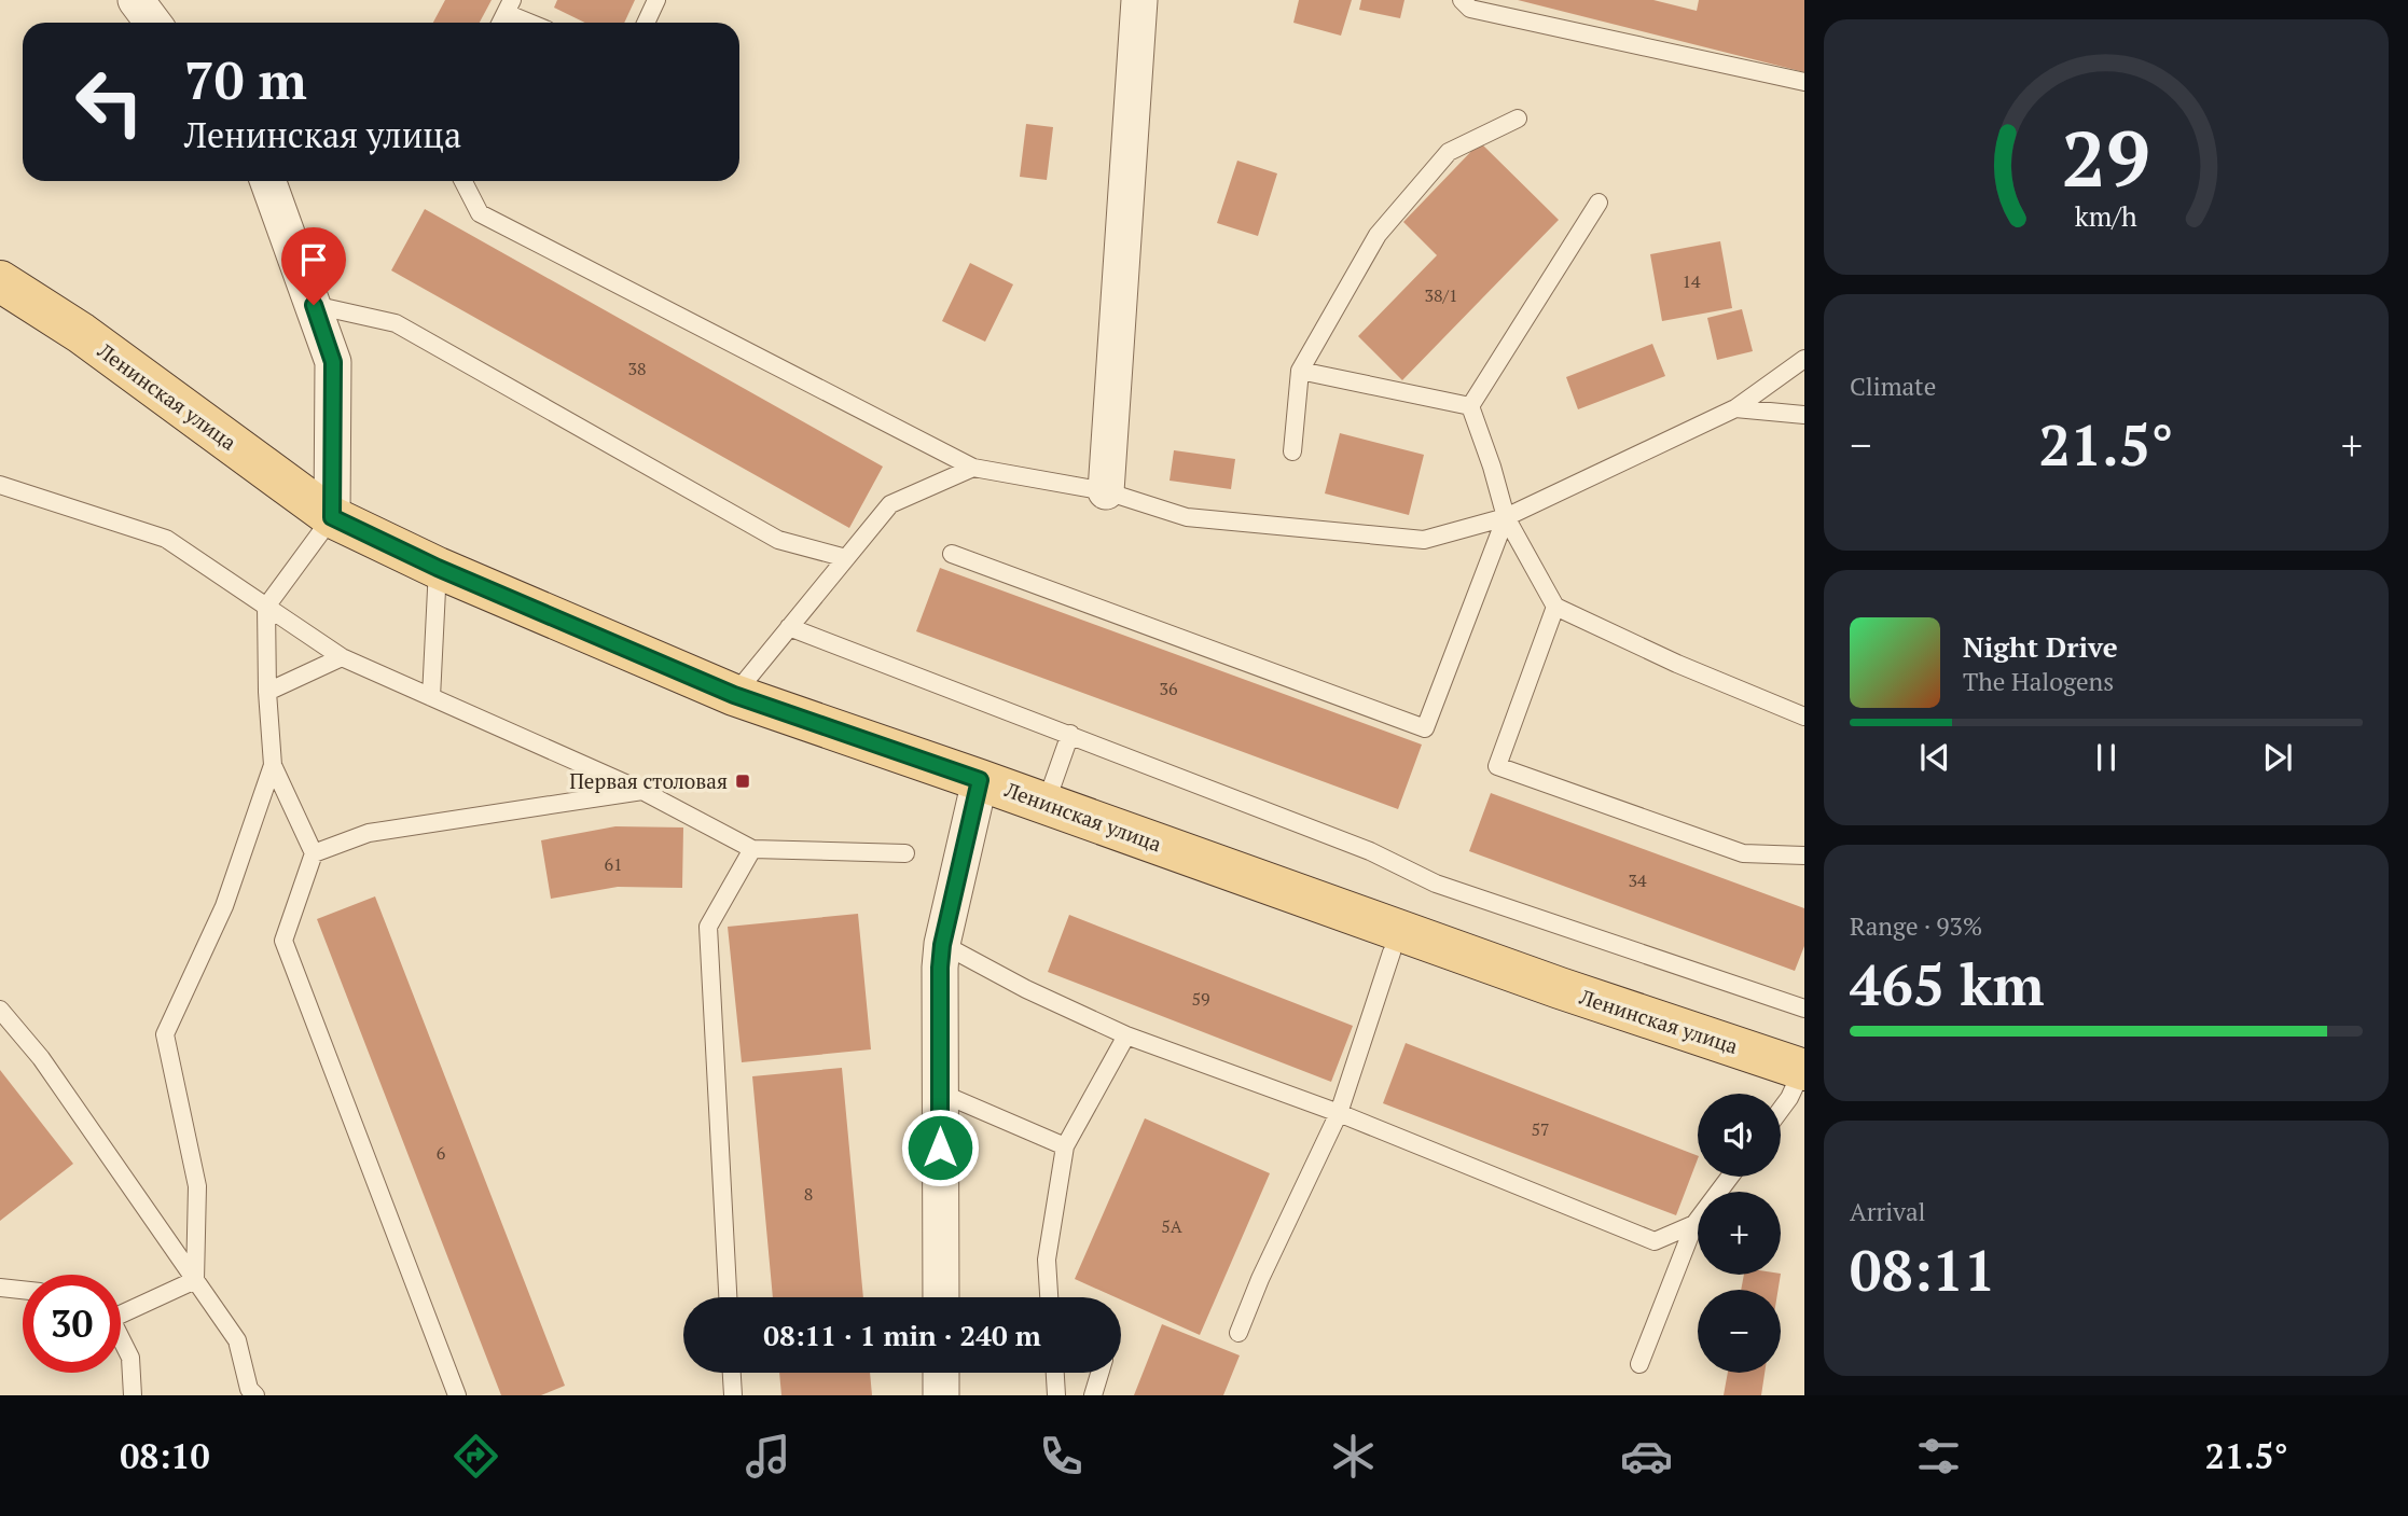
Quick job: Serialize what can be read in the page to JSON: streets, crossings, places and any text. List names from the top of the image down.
{
  "streets": {
    "main road": ["Ленинская улица"]
  },
  "places": {
    "transit": ["Первая столовая"]
  },
  "house_numbers": [
    "14",
    "38/1",
    "38",
    "36",
    "61",
    "34",
    "59",
    "57",
    "6",
    "8",
    "5А"
  ],
  "page": {
    "turn": ["70 m", "Ленинская улица"],
    "tile": [
      "Climate",
      ["Range · 93%", "465 km"],
      ["Arrival", "08:11"]
    ],
    "heat": ["−", "21.5°", "+"],
    "song": ["Night Drive", "The Halogens"],
    "map_buttons": ["+", "−"],
    "limit": "30",
    "trip": "08:11 · 1 min · 240 m",
    "tabs": ["08:10", "21.5°"],
    "gauge": ["29", "km/h"]
  }
}
